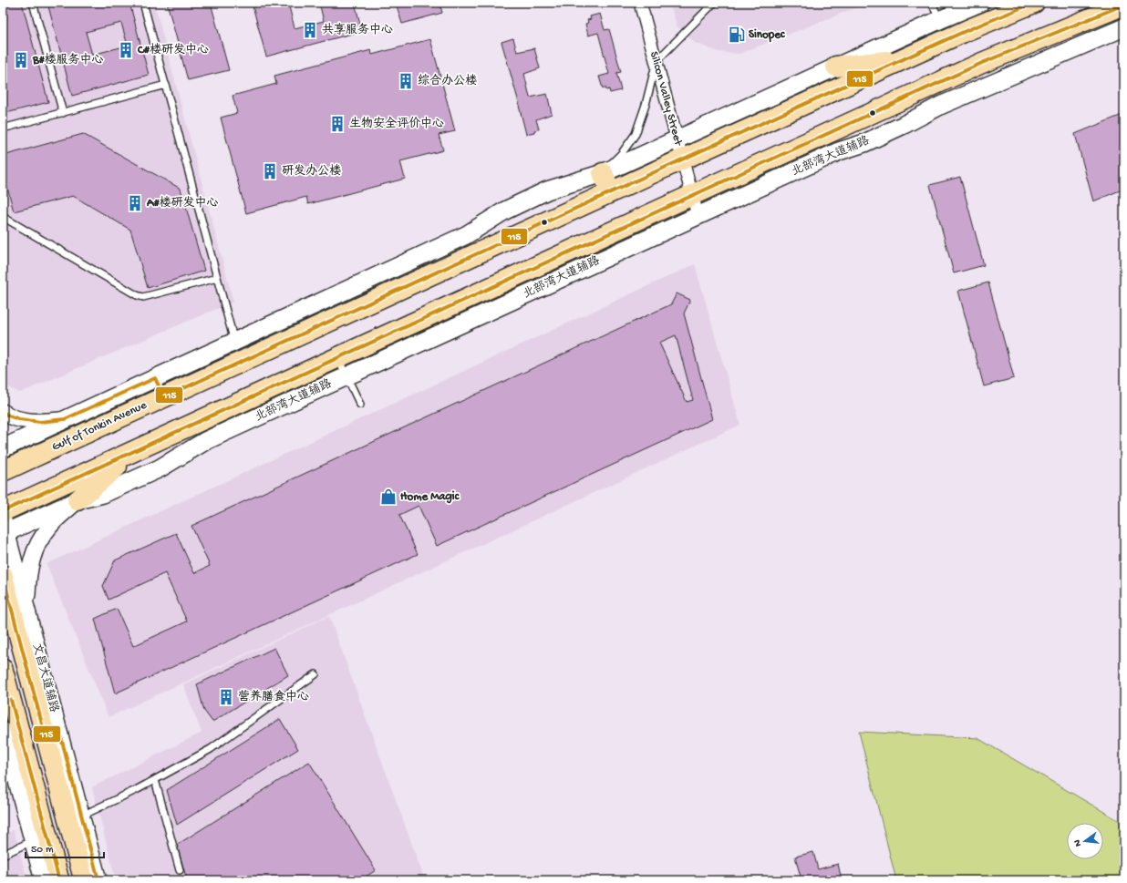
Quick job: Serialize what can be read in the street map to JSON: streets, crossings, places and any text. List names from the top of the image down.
{
  "streets": {
    "highway": ["Gulf of Tonkin Avenue"],
    "main road": ["北部湾大道辅路"],
    "street": ["Silicon Valley Street", "文昌大道辅路"]
  },
  "crossings": [
    ["Silicon Valley Street", "北部湾大道辅路"],
    ["Silicon Valley Street", "Gulf of Tonkin Avenue"],
    ["北部湾大道辅路", "文昌大道辅路"]
  ],
  "places": {
    "building": [
      "共享服务中心",
      "C#楼研发中心",
      "B#楼服务中心",
      "综合办公楼",
      "生物安全评价中心",
      "研发办公楼",
      "A#楼研发中心",
      "营养膳食中心"
    ],
    "fuel station": ["Sinopec"],
    "shop": ["Home Magic"]
  },
  "lines": ["transit line 115"],
  "scale_bar": "50 m",
  "north": "left"
}
